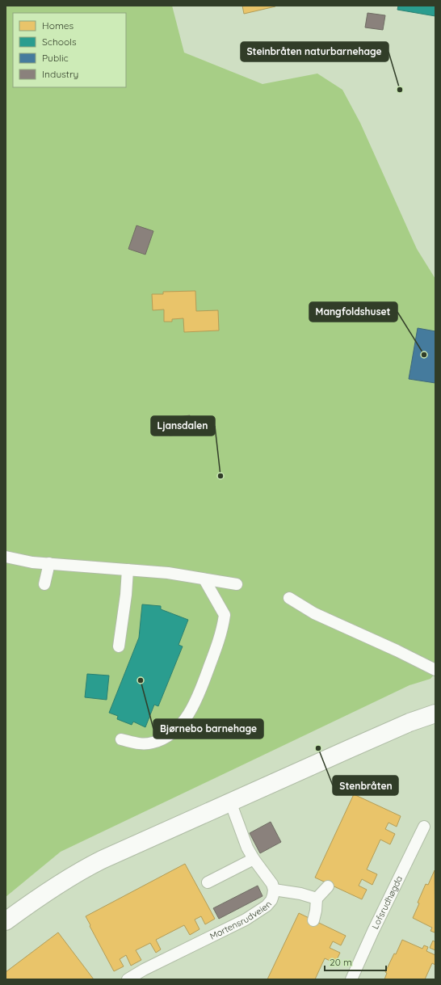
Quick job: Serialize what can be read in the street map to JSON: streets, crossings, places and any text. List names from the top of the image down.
{
  "streets": {
    "lane": ["Lofsrudhøgda", "Mortensrudveien"]
  },
  "places": [
    "Steinbråten naturbarnehage",
    "Mangfoldshuset",
    "Ljansdalen",
    "Bjørnebo barnehage",
    "Stenbråten"
  ],
  "legend": [
    "Homes",
    "Schools",
    "Public",
    "Industry"
  ],
  "scale_bar": "20 m"
}
